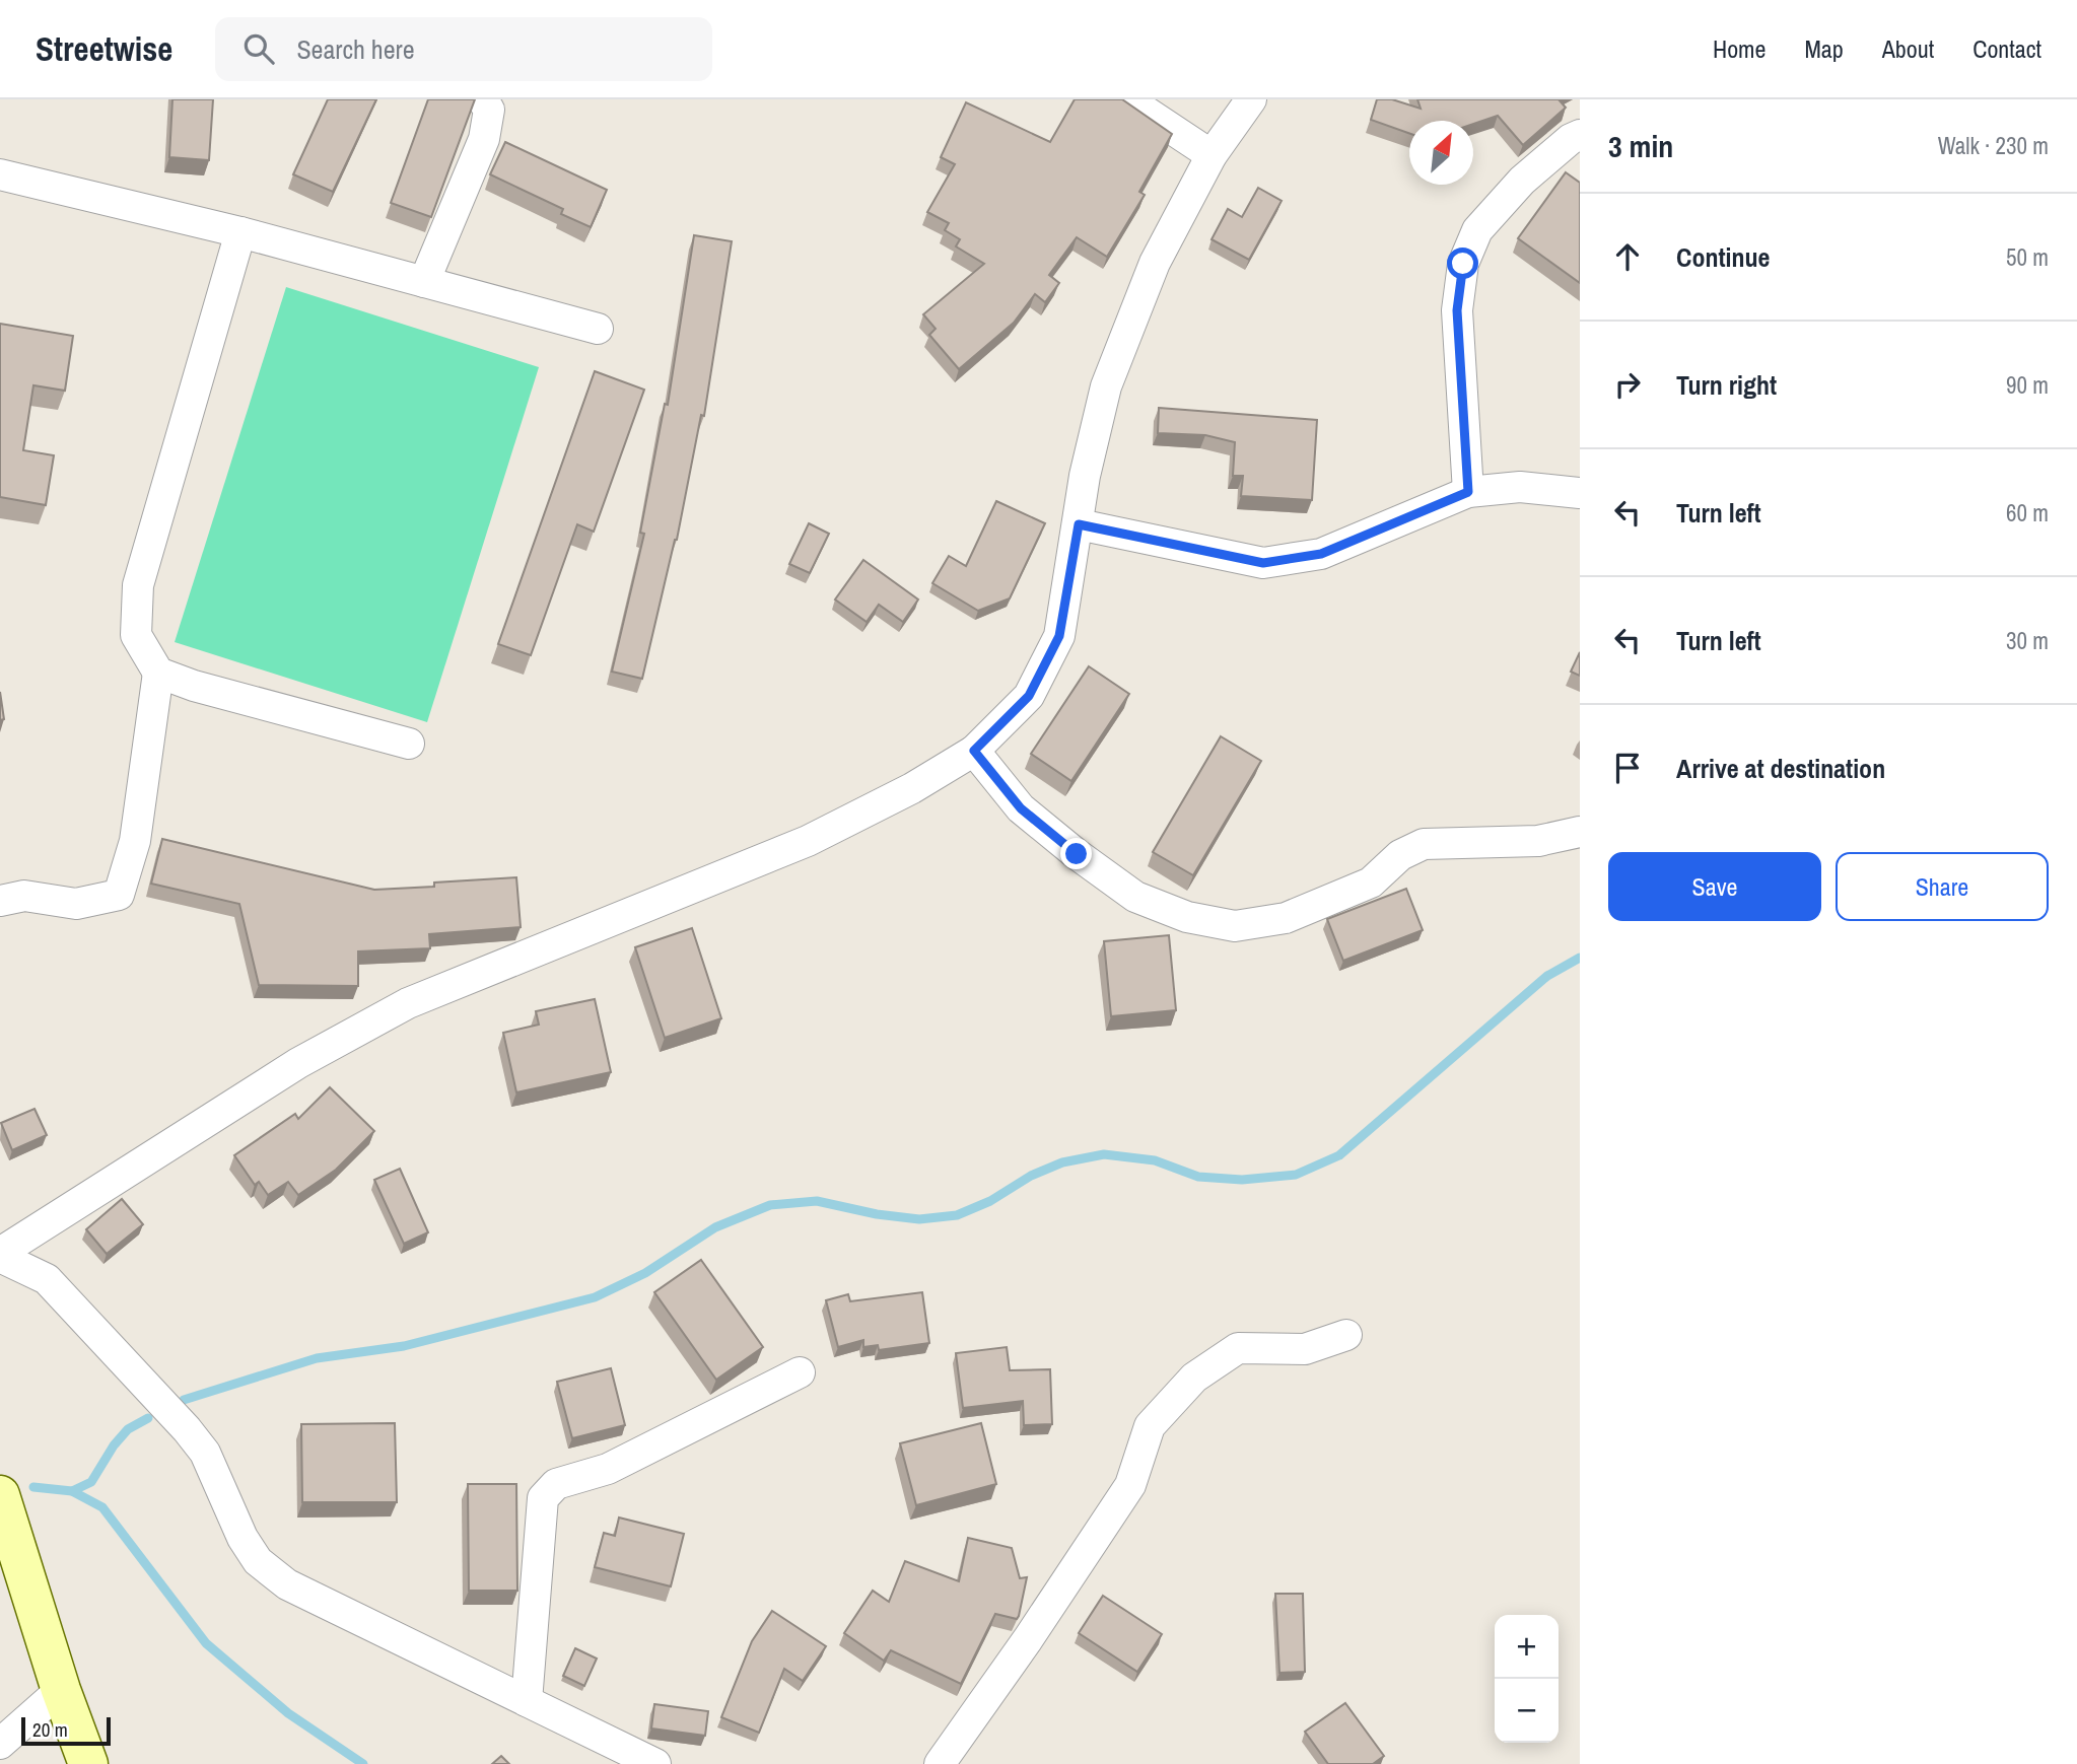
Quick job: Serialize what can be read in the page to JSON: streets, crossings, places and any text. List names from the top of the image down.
{
  "scale_bar": "20 m",
  "north": "top right",
  "page": {
    "header": "Streetwise",
    "search": "Search here",
    "nav": [
      "Home",
      "Map",
      "About",
      "Contact"
    ],
    "heading": ["3 min", "Walk · 230 m"],
    "list": [
      ["Continue", "50 m"],
      ["Turn right", "90 m"],
      ["Turn left", "60 m"],
      ["Turn left", "30 m"],
      "Arrive at destination"
    ],
    "buttons": ["Save", "Share"],
    "map_buttons": ["+", "−"],
    "scale": "20 m"
  }
}
